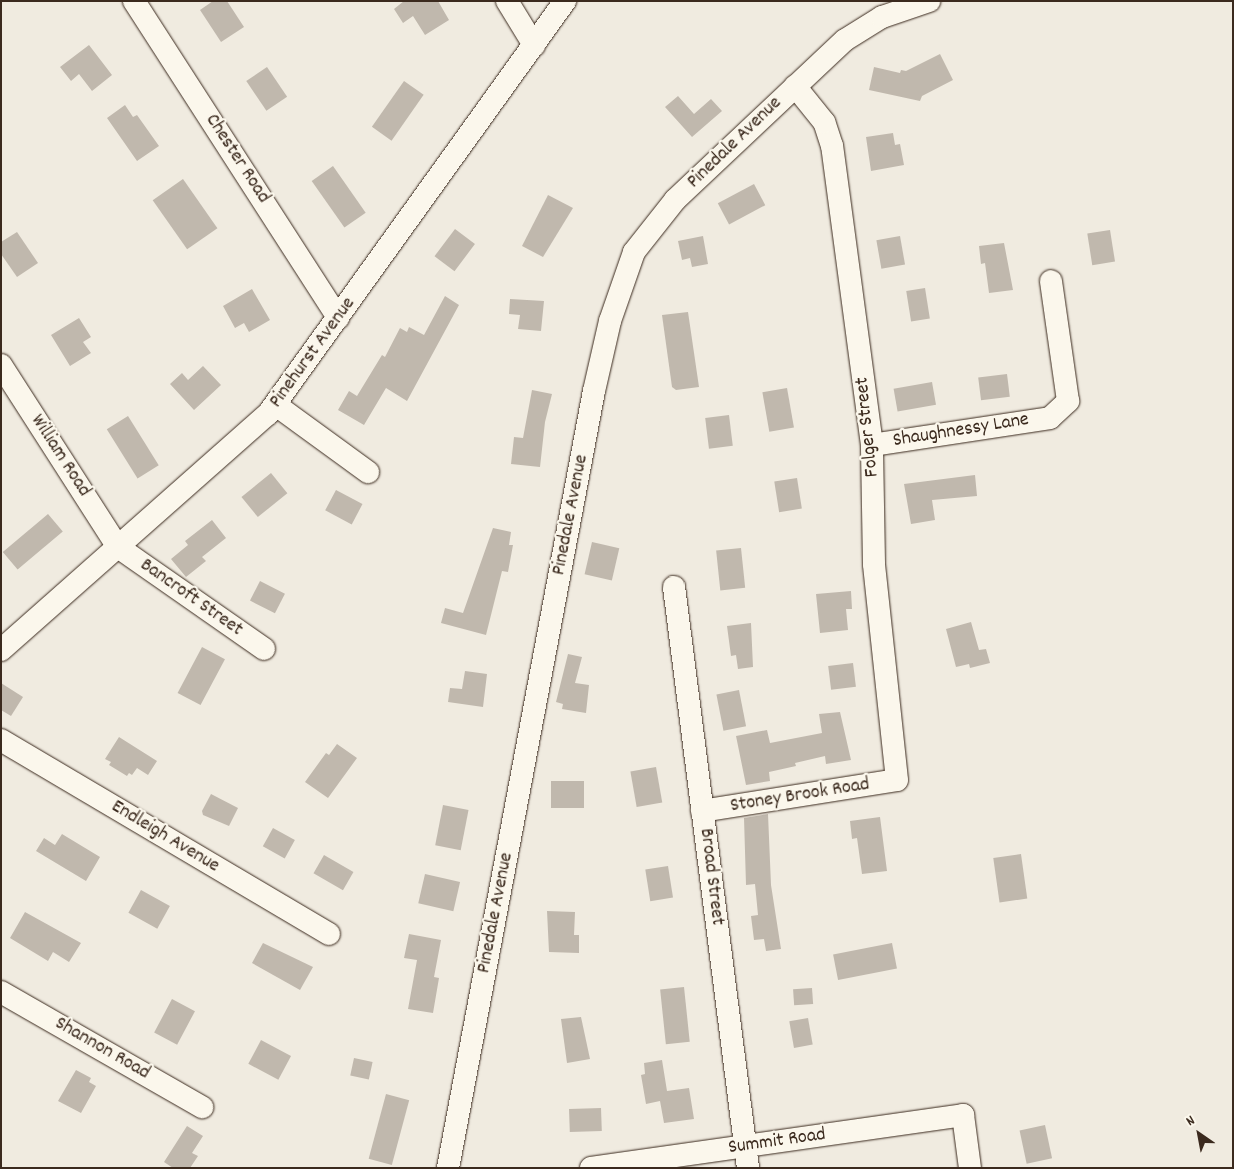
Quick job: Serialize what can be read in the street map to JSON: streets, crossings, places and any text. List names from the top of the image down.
{
  "streets": {
    "street": [
      "Pinedale Avenue",
      "Chester Road",
      "Pinehurst Avenue",
      "Folger Street",
      "Shaughnessy Lane",
      "William Road",
      "Bancroft Street",
      "Stoney Brook Road",
      "Endleigh Avenue",
      "Broad Street",
      "Shannon Road",
      "Summit Road"
    ]
  },
  "crossings": [
    ["Pinedale Avenue", "Folger Street"],
    ["Chester Road", "Pinehurst Avenue"],
    ["Pinehurst Avenue", "William Road"],
    ["Pinehurst Avenue", "Bancroft Street"],
    ["Folger Street", "Shaughnessy Lane"],
    ["Folger Street", "Stoney Brook Road"],
    ["William Road", "Bancroft Street"],
    ["Stoney Brook Road", "Broad Street"],
    ["Broad Street", "Summit Road"]
  ],
  "north": "top left"
}
